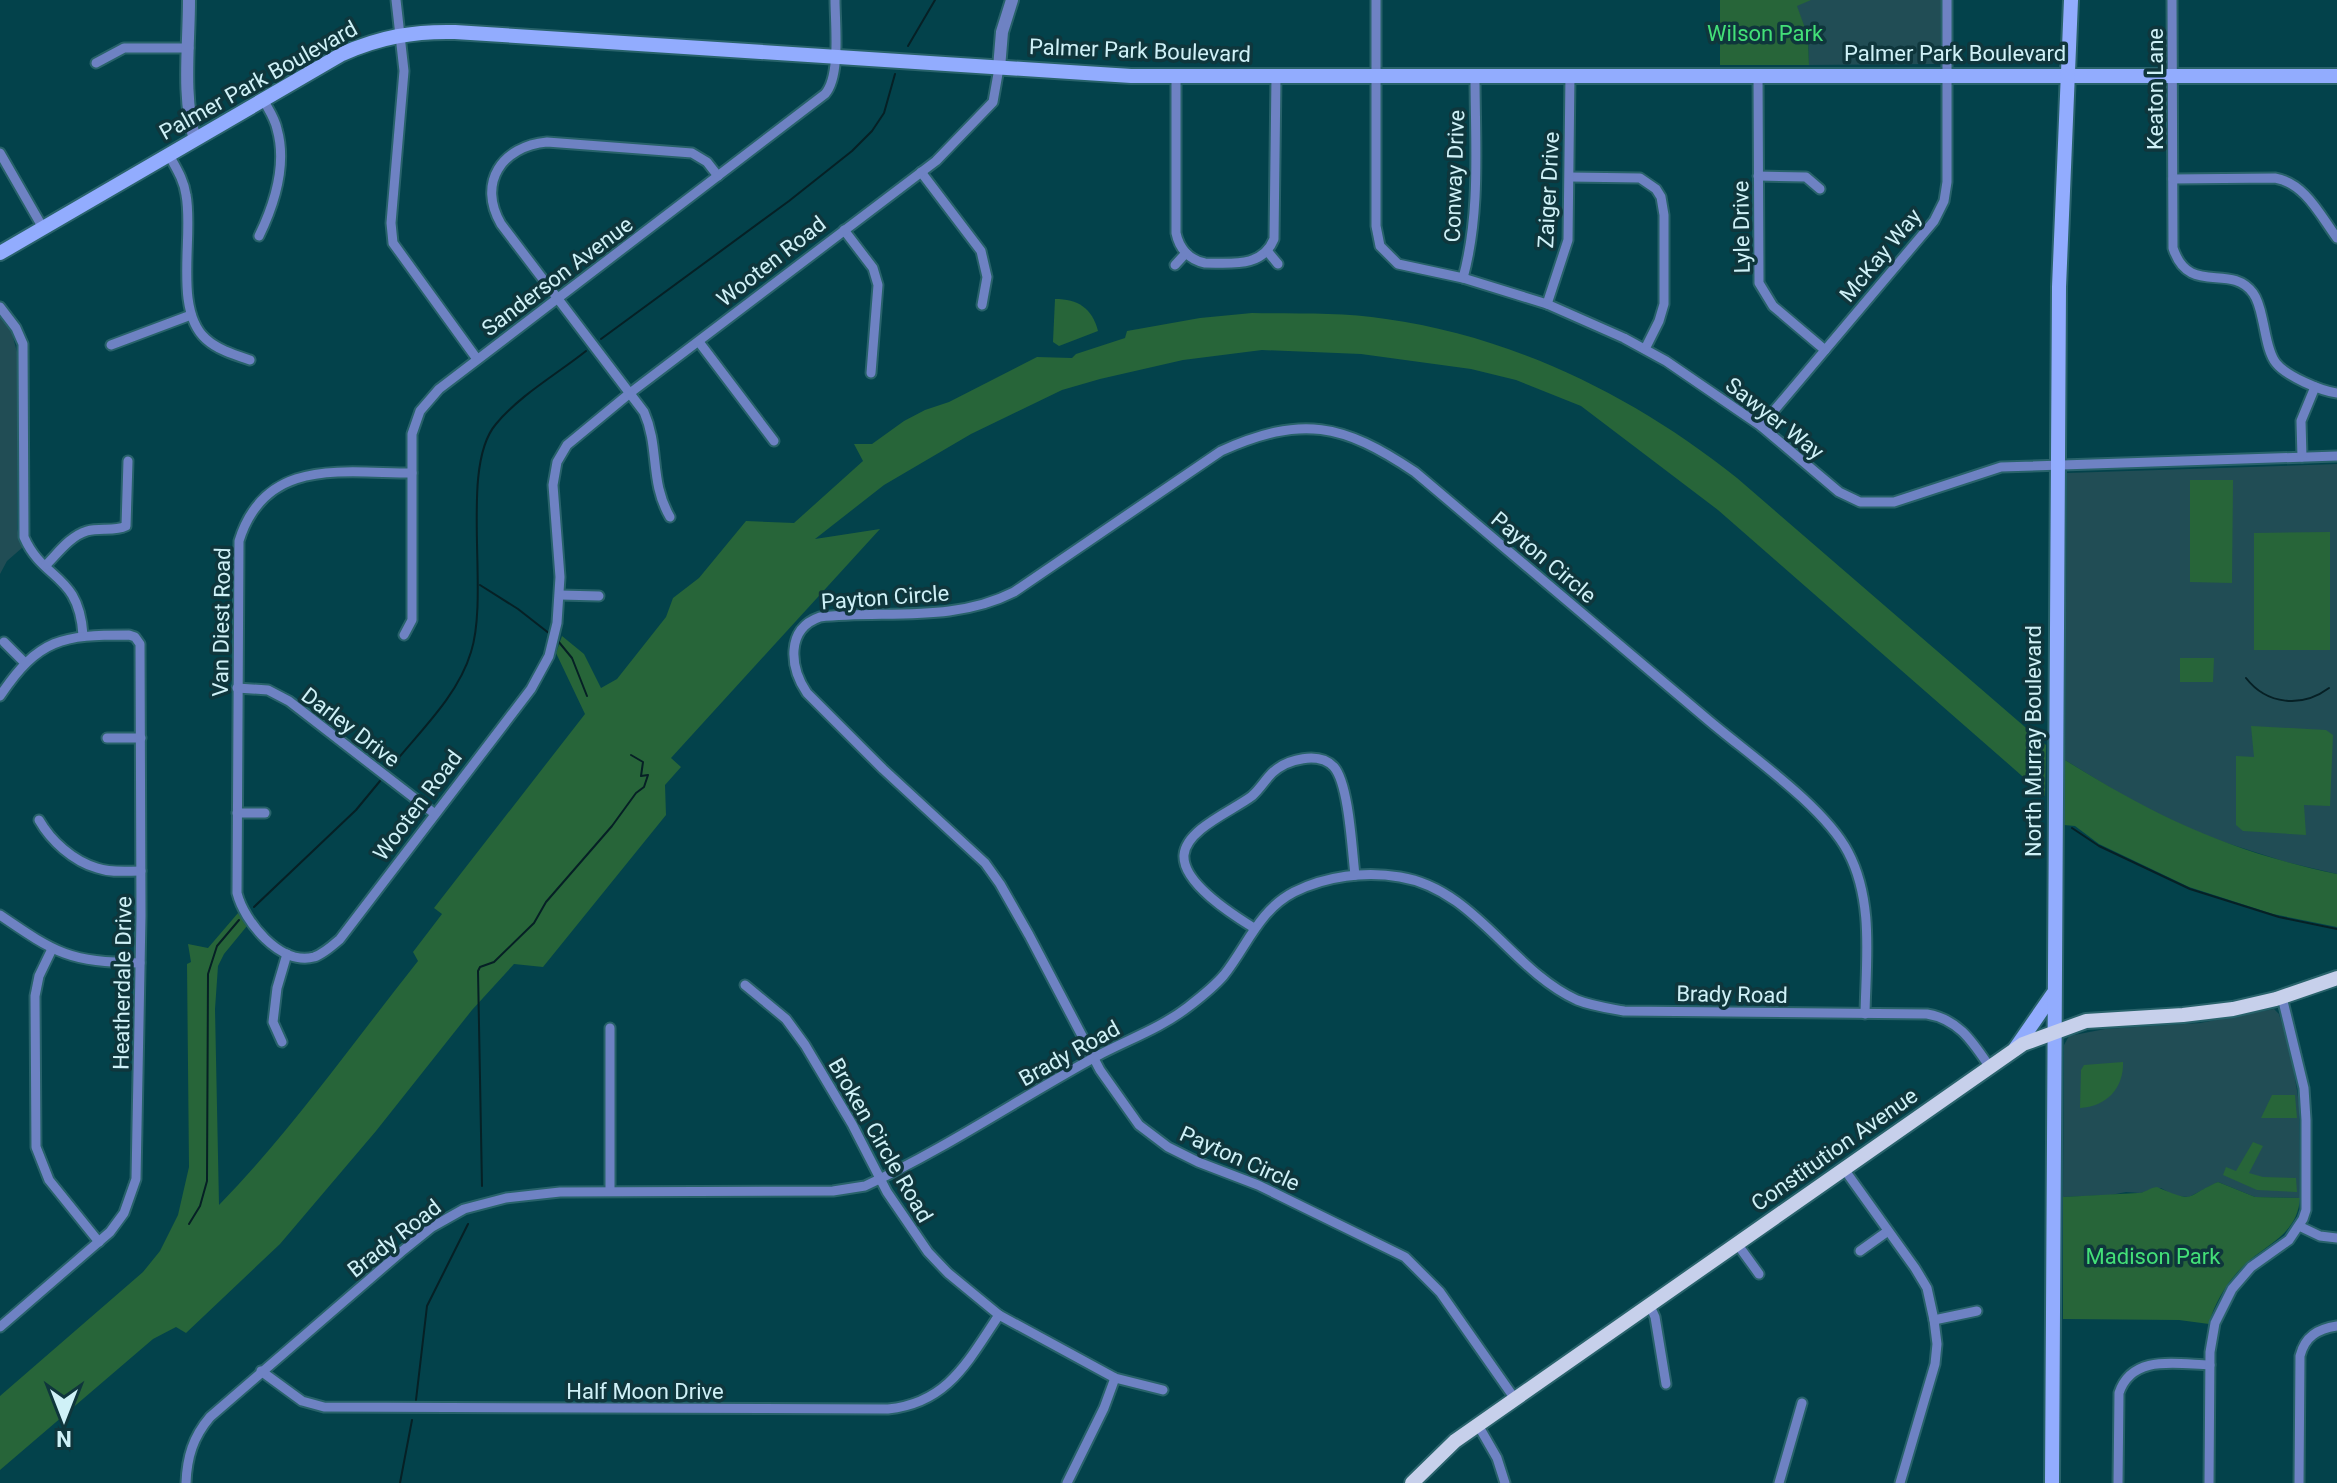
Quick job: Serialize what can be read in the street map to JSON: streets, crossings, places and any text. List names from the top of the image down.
{
  "streets": {
    "main road": ["Palmer Park Boulevard", "North Murray Boulevard", "Constitution Avenue"],
    "street": [
      "Keaton Lane",
      "Conway Drive",
      "Zaiger Drive",
      "Lyle Drive",
      "McKay Way",
      "Wooten Road",
      "Sanderson Avenue",
      "Sawyer Way",
      "Payton Circle",
      "Van Diest Road",
      "Darley Drive",
      "Heatherdale Drive",
      "Brady Road",
      "Broken Circle Road",
      "Half Moon Drive"
    ]
  },
  "crossings": [
    ["Palmer Park Boulevard", "Keaton Lane"],
    ["Palmer Park Boulevard", "Conway Drive"],
    ["Palmer Park Boulevard", "Zaiger Drive"],
    ["Palmer Park Boulevard", "Lyle Drive"],
    ["Palmer Park Boulevard", "McKay Way"],
    ["Palmer Park Boulevard", "Wooten Road"],
    ["Palmer Park Boulevard", "Sanderson Avenue"],
    ["Palmer Park Boulevard", "Sawyer Way"],
    ["Palmer Park Boulevard", "North Murray Boulevard"],
    ["Conway Drive", "Sawyer Way"],
    ["Zaiger Drive", "Sawyer Way"],
    ["Lyle Drive", "McKay Way"],
    ["McKay Way", "Sawyer Way"],
    ["Wooten Road", "Van Diest Road"],
    ["Wooten Road", "Darley Drive"],
    ["Sanderson Avenue", "Van Diest Road"],
    ["Sawyer Way", "North Murray Boulevard"],
    ["Payton Circle", "Brady Road"],
    ["Payton Circle", "Constitution Avenue"],
    ["Van Diest Road", "Darley Drive"],
    ["North Murray Boulevard", "Constitution Avenue"],
    ["Brady Road", "Broken Circle Road"],
    ["Brady Road", "Constitution Avenue"],
    ["Brady Road", "Half Moon Drive"],
    ["Broken Circle Road", "Half Moon Drive"]
  ],
  "parks": ["Wilson Park", "Madison Park"],
  "north": "bottom"
}
